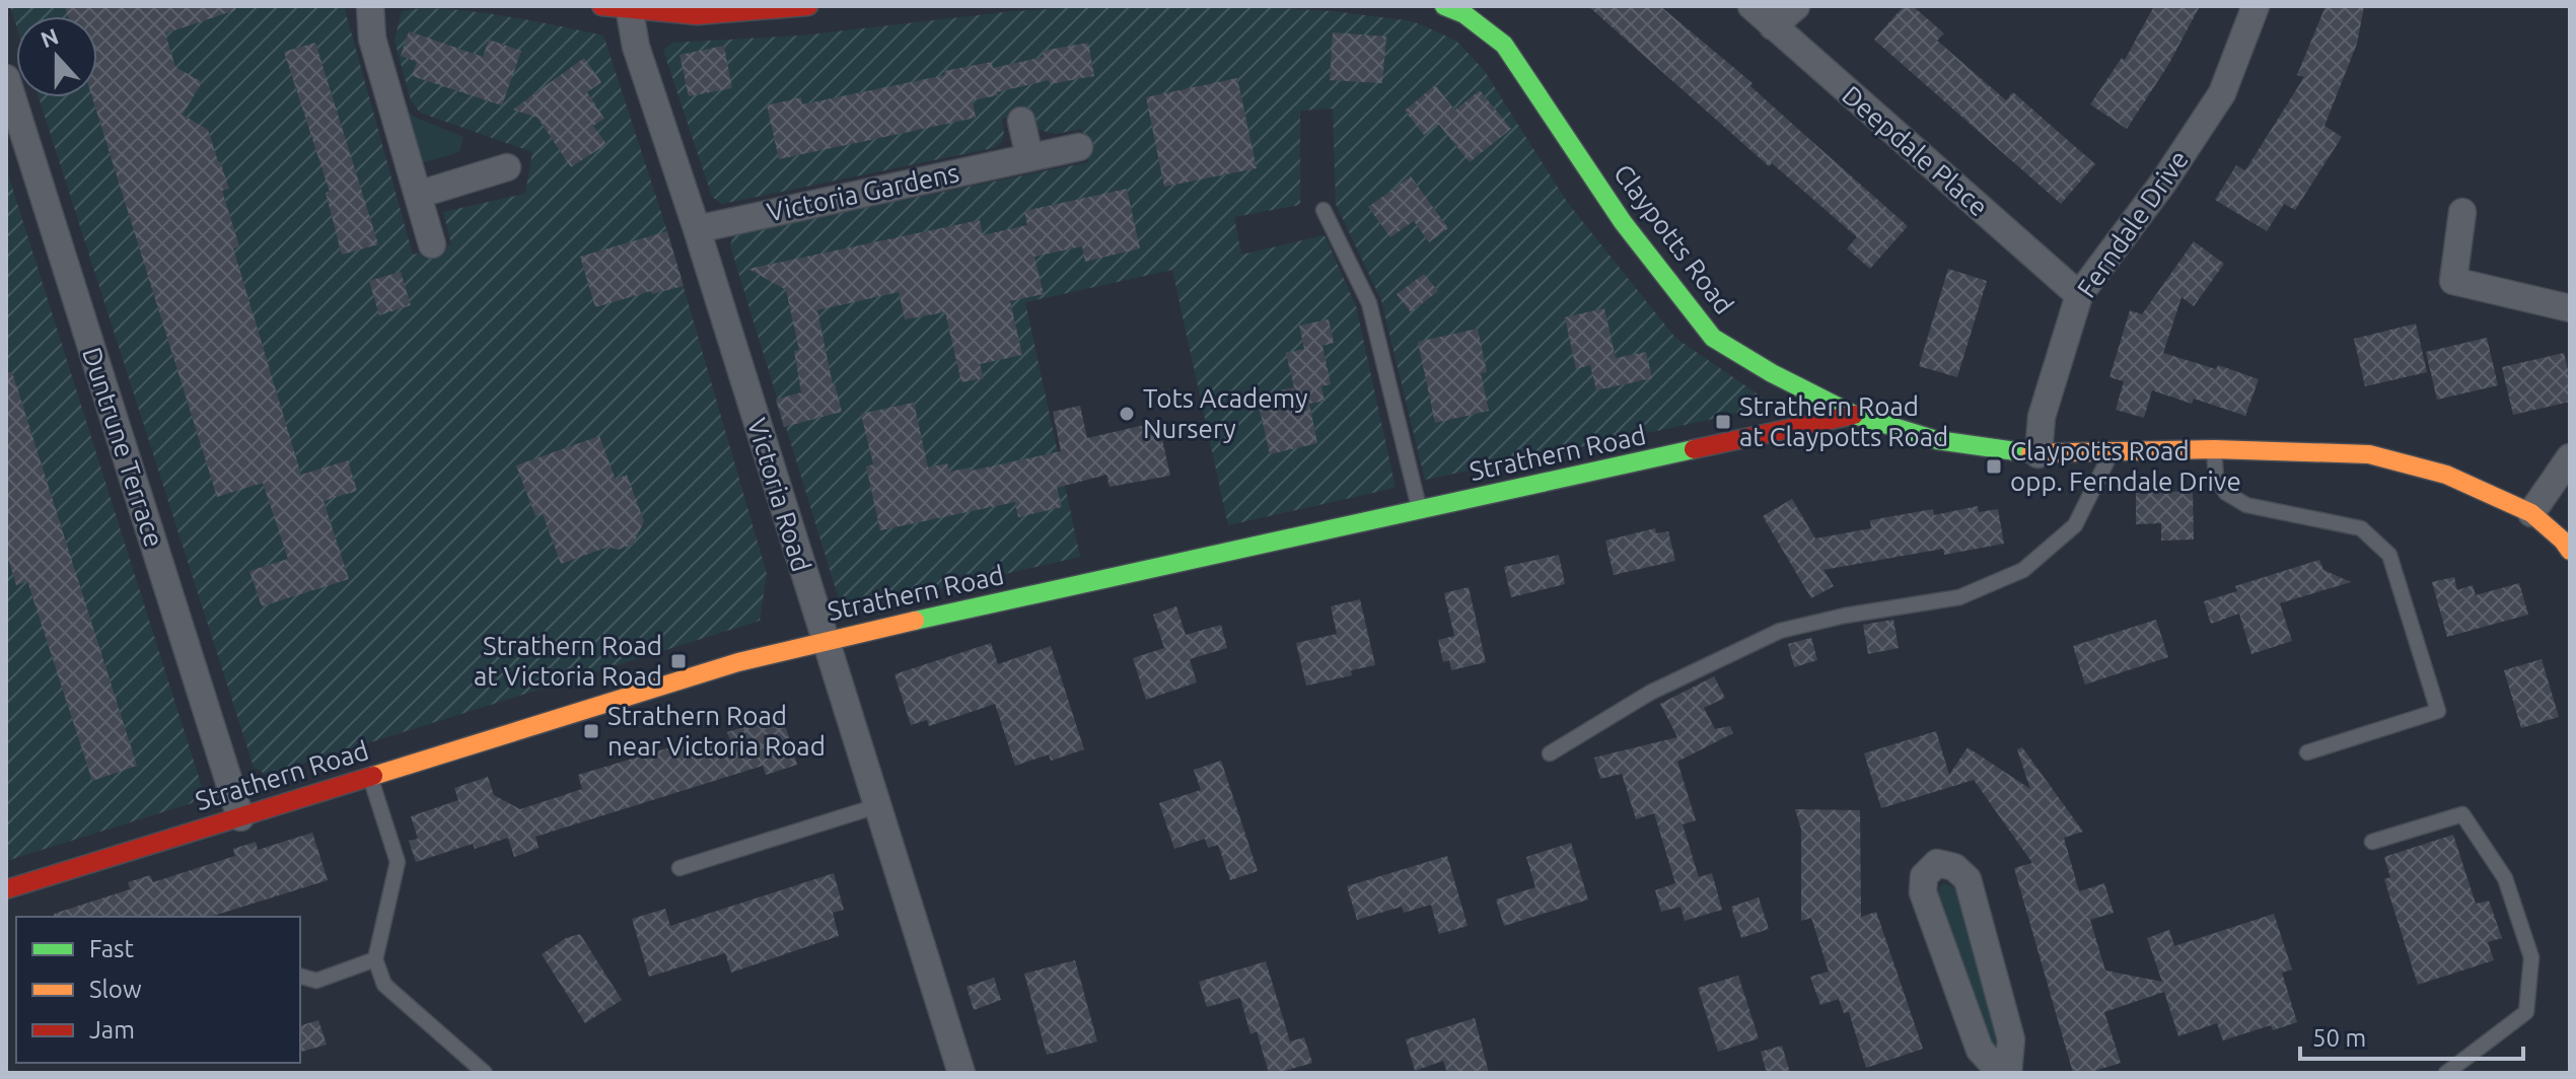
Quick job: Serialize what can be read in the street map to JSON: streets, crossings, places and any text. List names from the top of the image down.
{
  "streets": {
    "street": [
      "Deepdale Place",
      "Victoria Gardens",
      "Ferndale Drive",
      "Claypotts Road",
      "Duntrune Terrace",
      "Strathern Road",
      "Victoria Road"
    ]
  },
  "crossings": [
    ["Deepdale Place", "Ferndale Drive"],
    ["Victoria Gardens", "Victoria Road"],
    ["Ferndale Drive", "Claypotts Road"],
    ["Claypotts Road", "Strathern Road"],
    ["Duntrune Terrace", "Strathern Road"],
    ["Strathern Road", "Victoria Road"]
  ],
  "places": {
    "other": ["Tots Academy Nursery"],
    "transit": [
      "Strathern Road at Claypotts Road",
      "Claypotts Road opp. Ferndale Drive",
      "Strathern Road at Victoria Road",
      "Strathern Road near Victoria Road"
    ]
  },
  "legend": ["Fast", "Slow", "Jam"],
  "scale_bar": "50 m",
  "north": "top"
}
